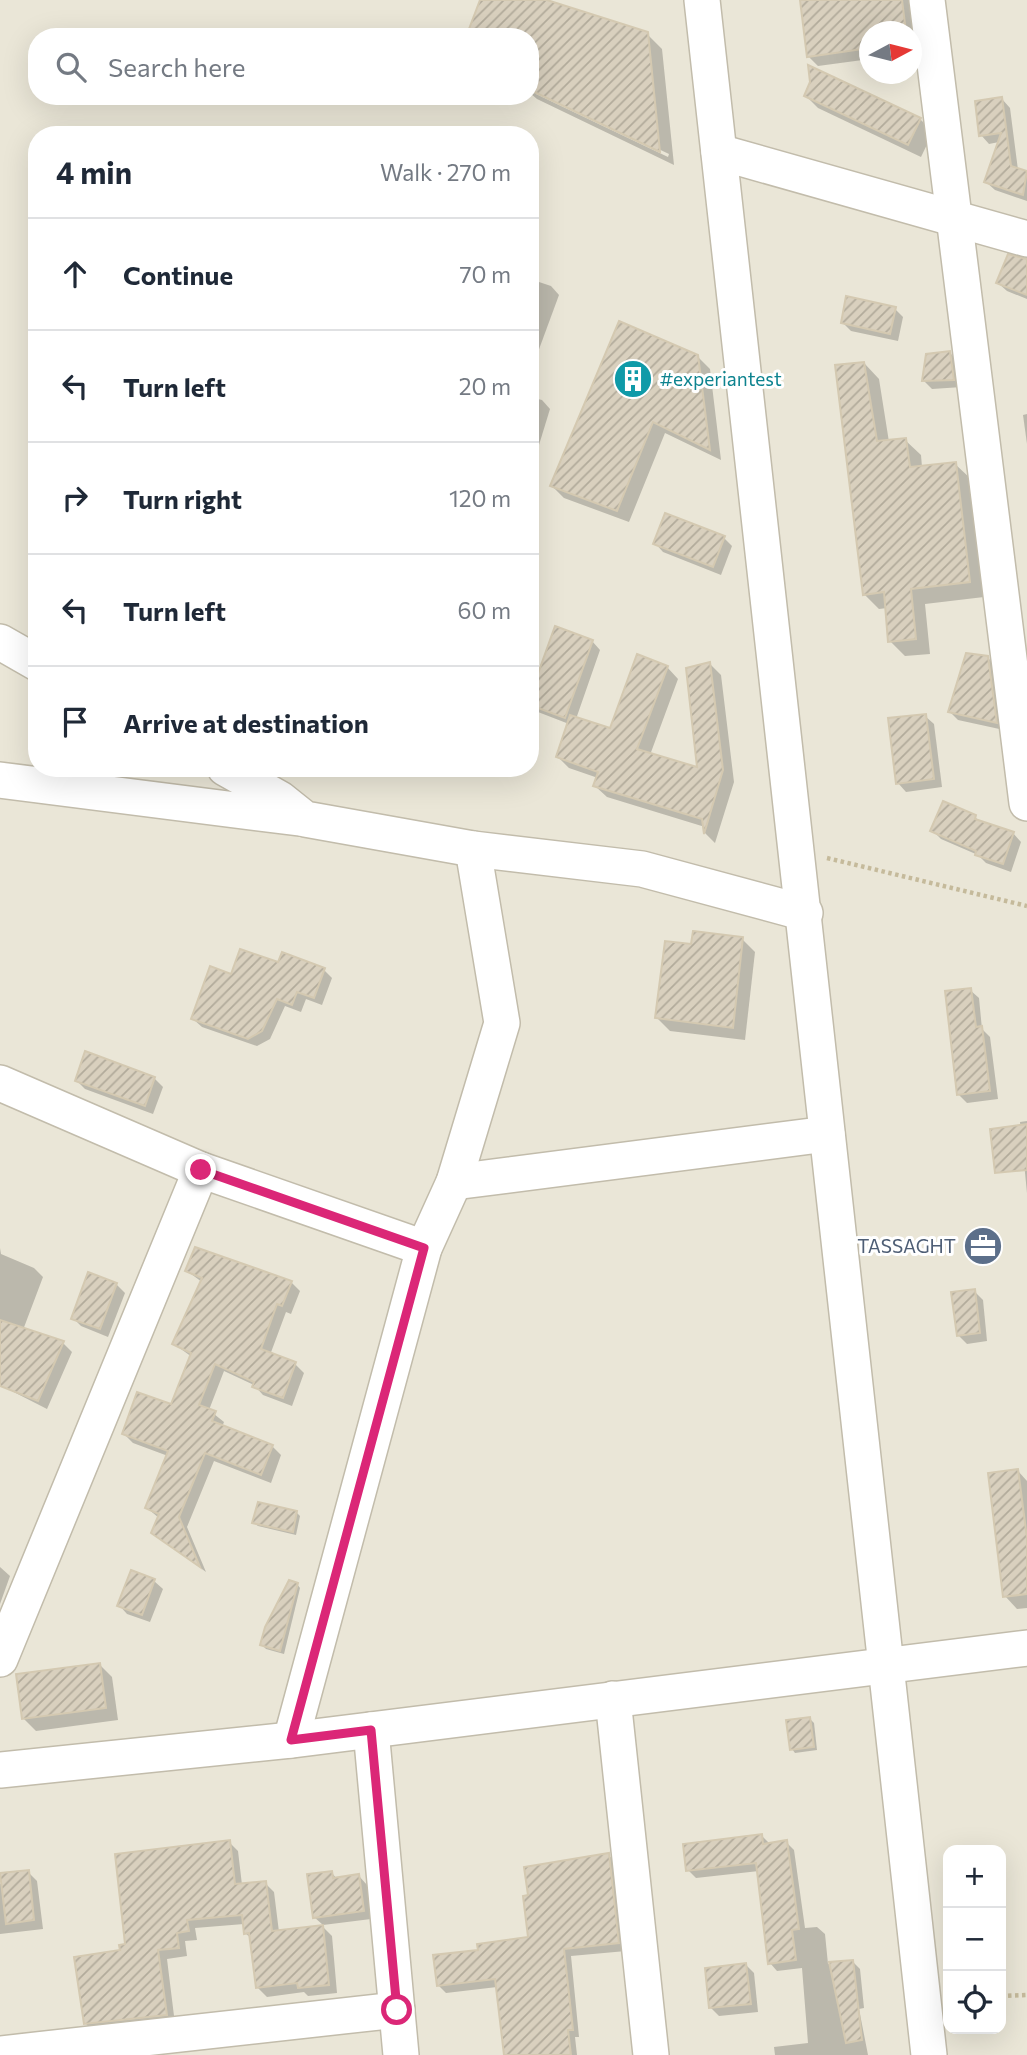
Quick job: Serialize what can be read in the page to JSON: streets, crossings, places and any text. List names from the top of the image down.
{
  "places": {
    "building": ["#experiantest"],
    "office": ["TASSAGHT"]
  },
  "north": "right",
  "page": {
    "search": "Search here",
    "heading": ["4 min", "Walk · 270 m"],
    "list": [
      ["Continue", "70 m"],
      ["Turn left", "20 m"],
      ["Turn right", "120 m"],
      ["Turn left", "60 m"],
      "Arrive at destination"
    ],
    "map_buttons": ["+", "−"]
  }
}
